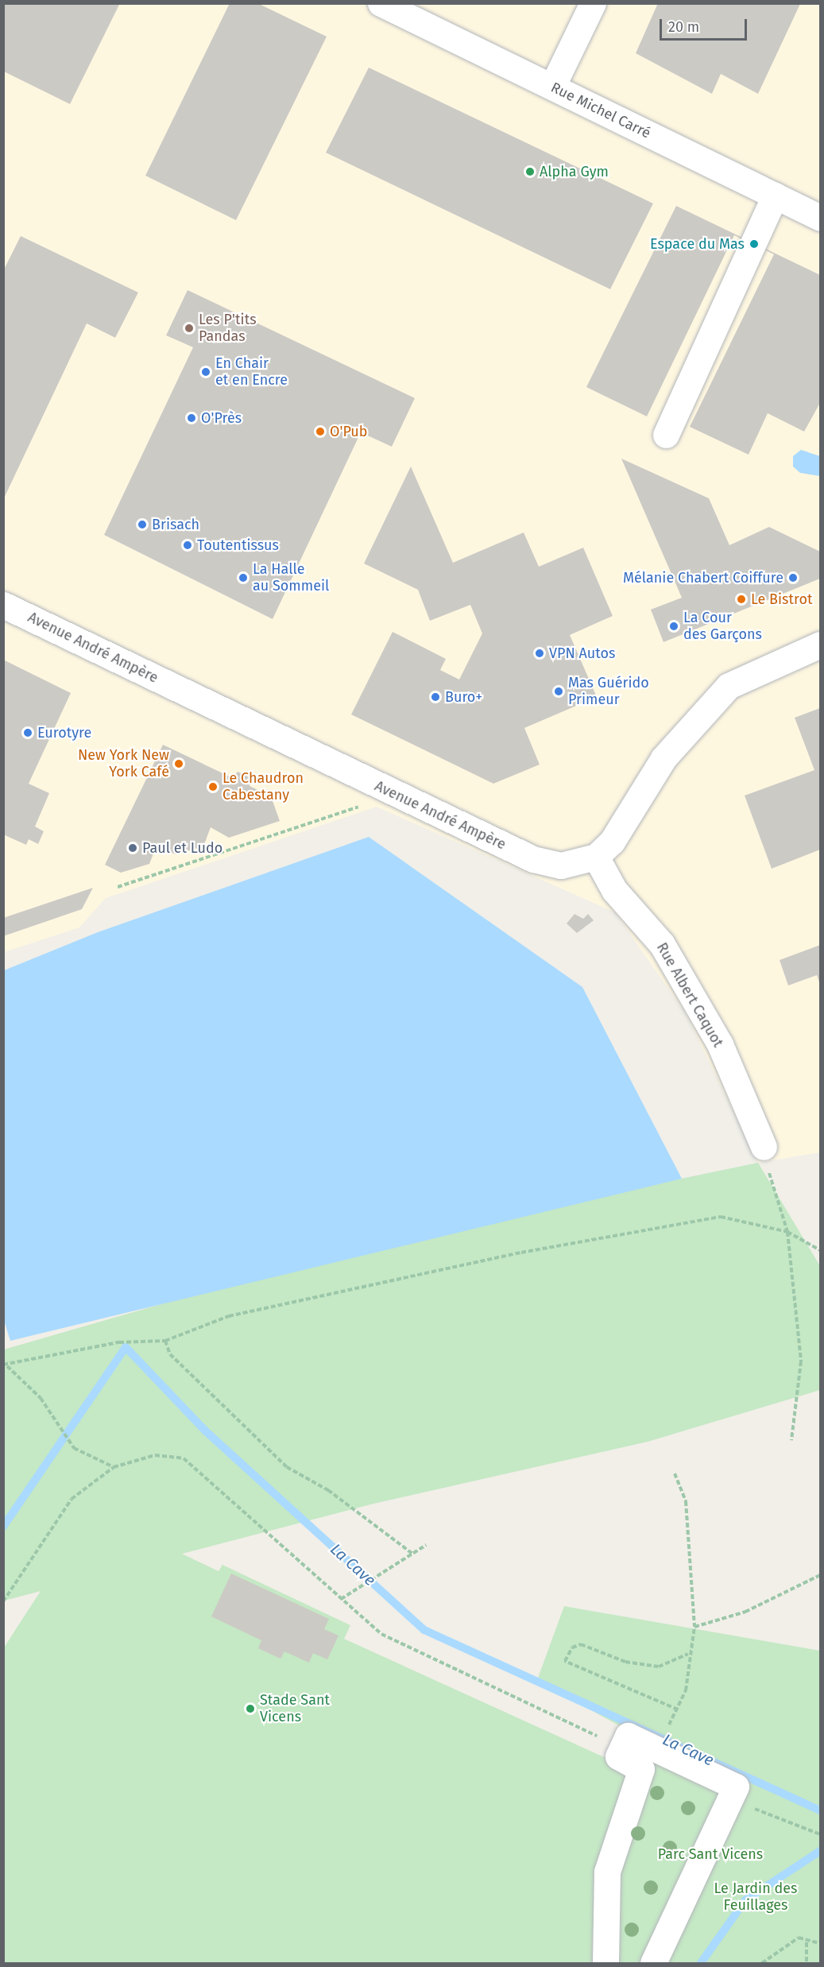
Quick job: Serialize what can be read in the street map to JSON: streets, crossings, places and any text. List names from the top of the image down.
{
  "streets": {
    "street": ["Rue Michel Carré", "Avenue André Ampère", "Rue Albert Caquot"]
  },
  "crossings": [
    ["Avenue André Ampère", "Rue Albert Caquot"]
  ],
  "water": ["La Cave"],
  "parks": ["Parc Sant Vicens", "Le Jardin des Feuillages"],
  "places": [
    "Alpha Gym",
    "Espace du Mas",
    "Les P'tits Pandas",
    "En Chair et en Encre",
    "O'Près",
    "O'Pub",
    "Brisach",
    "Toutentissus",
    "La Halle au Sommeil",
    "Mélanie Chabert Coiffure",
    "Le Bistrot",
    "La Cour des Garçons",
    "VPN Autos",
    "Mas Guérido Primeur",
    "Buro+",
    "Eurotyre",
    "New York New York Café",
    "Le Chaudron Cabestany",
    "Paul et Ludo",
    "Stade Sant Vicens"
  ],
  "scale_bar": "20 m"
}
